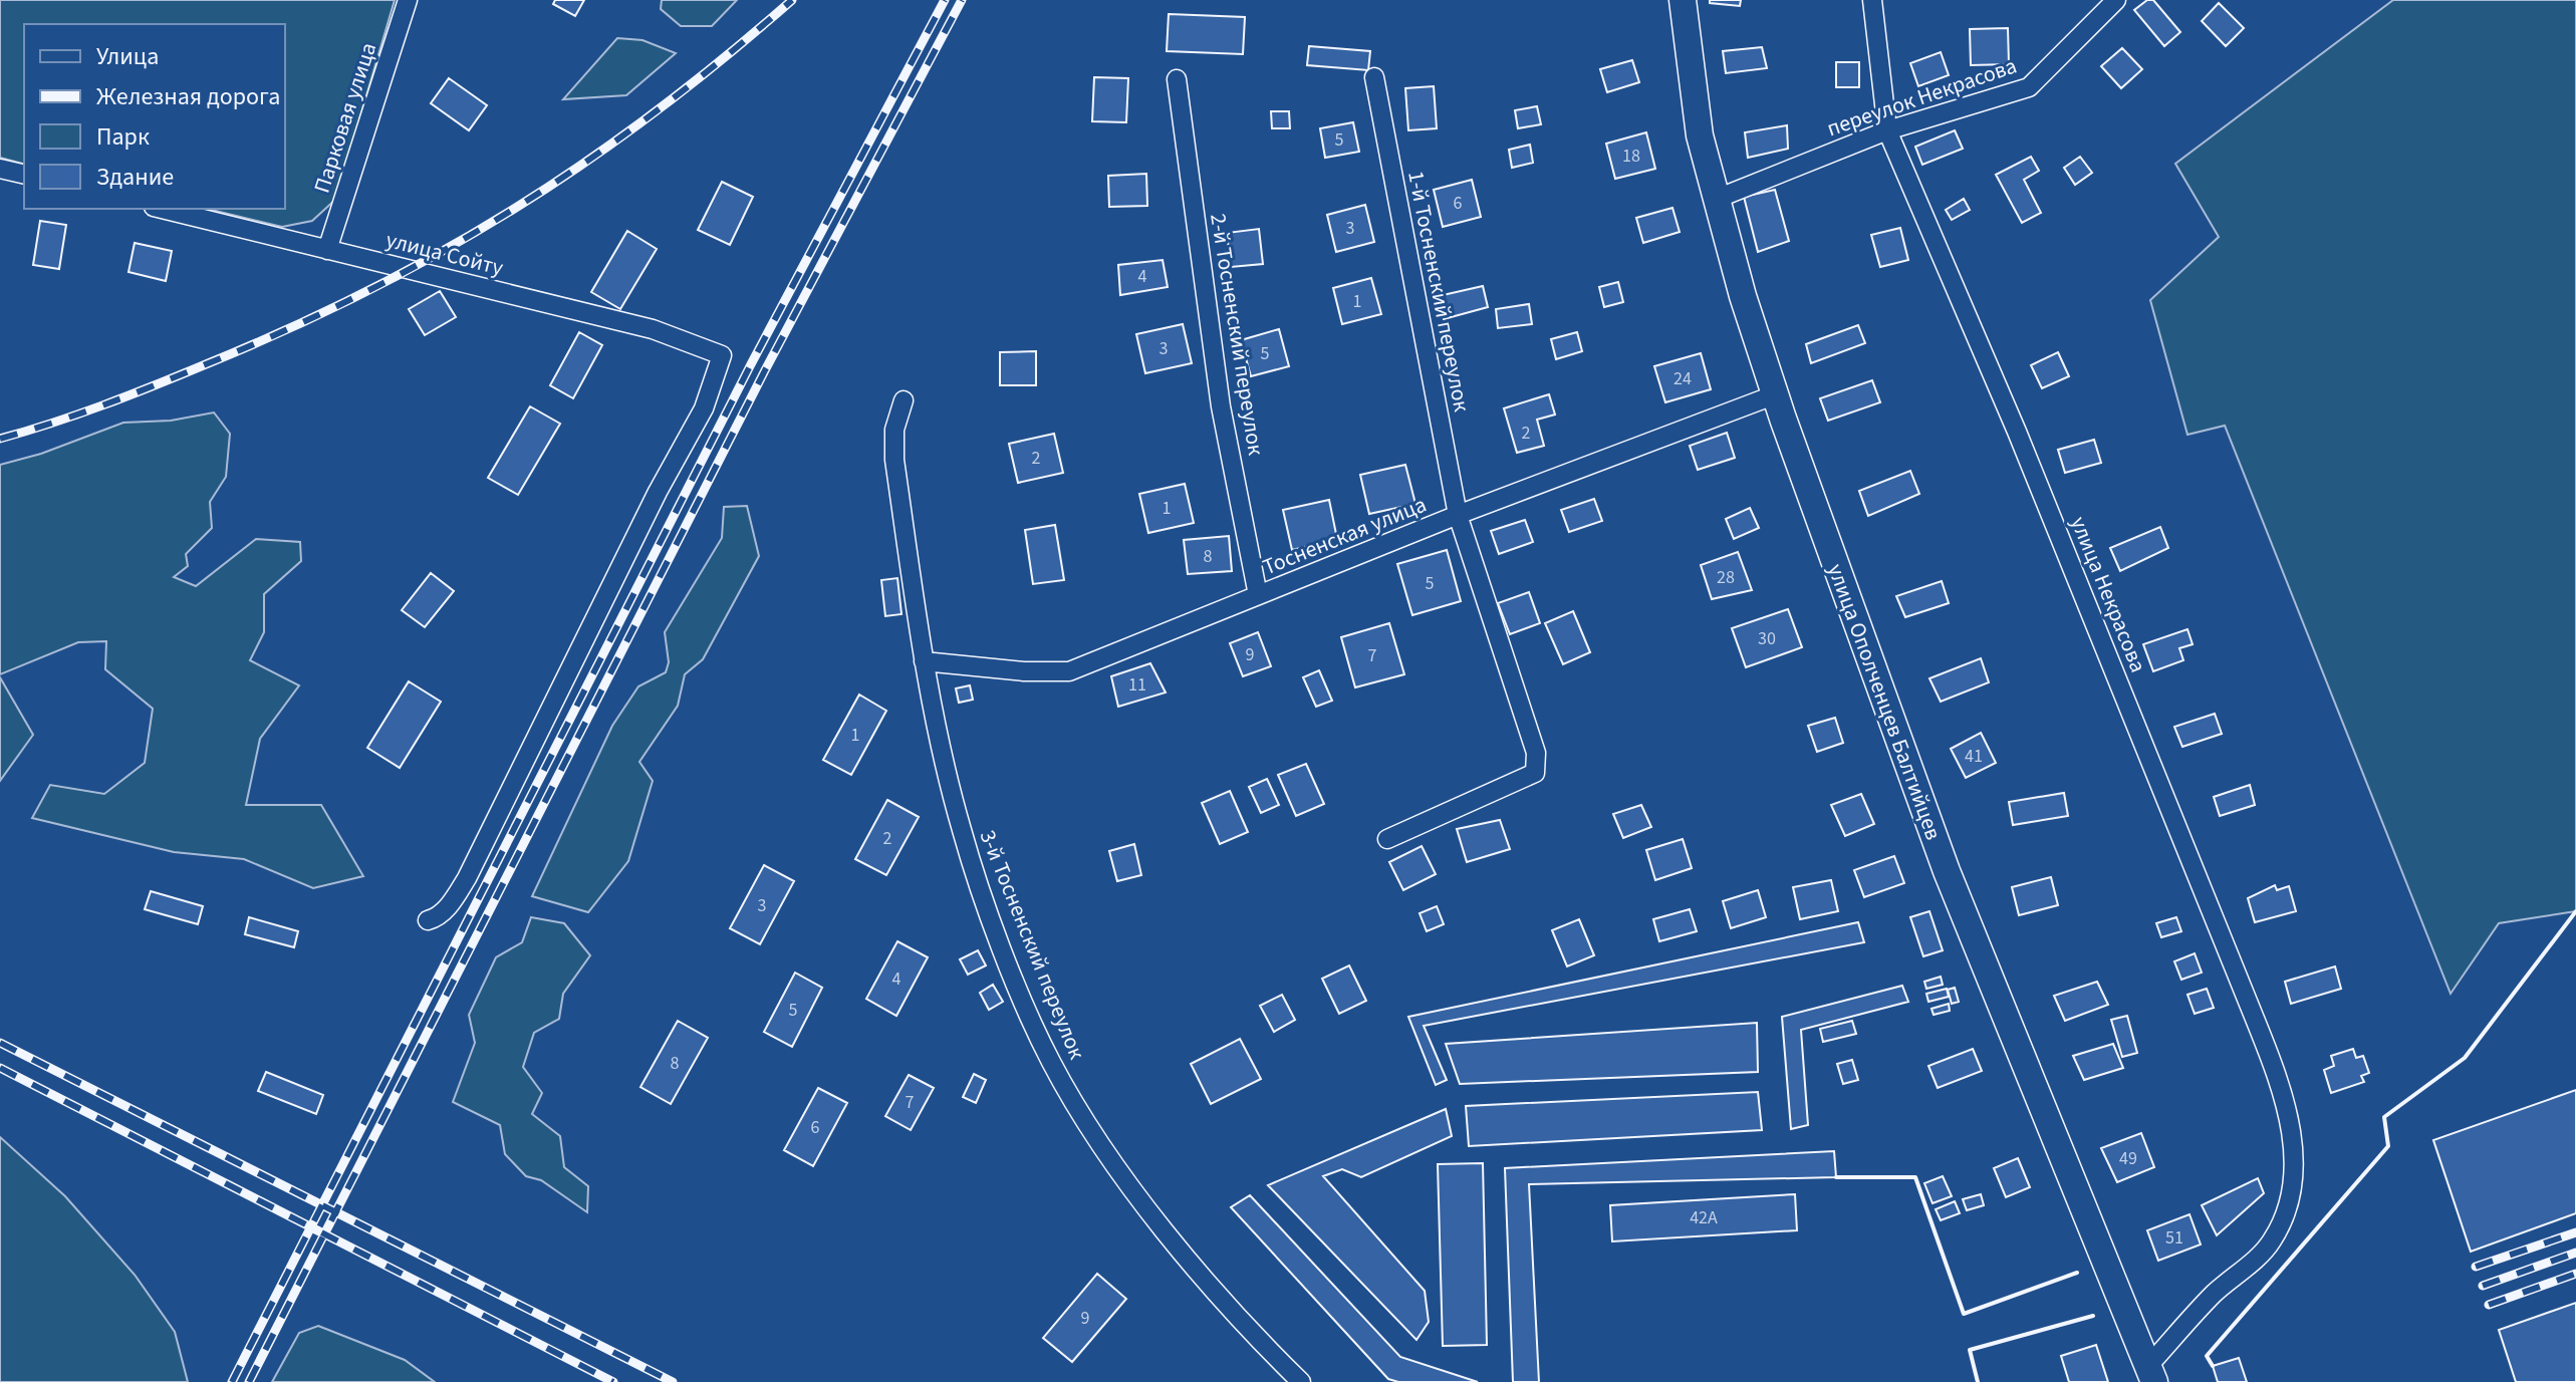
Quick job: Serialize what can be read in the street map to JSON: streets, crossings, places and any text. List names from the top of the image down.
{
  "streets": {
    "main road": ["улица Ополченцев Балтийцев"],
    "street": [
      "переулок Некрасова",
      "Парковая улица",
      "улица Сойту",
      "1-й Тосненский переулок",
      "2-й Тосненский переулок",
      "Тосненская улица",
      "улица Некрасова",
      "3-й Тосненский переулок"
    ]
  },
  "crossings": [
    ["переулок Некрасова", "улица Некрасова"],
    ["переулок Некрасова", "улица Ополченцев Балтийцев"],
    ["Парковая улица", "улица Сойту"],
    ["1-й Тосненский переулок", "Тосненская улица"],
    ["2-й Тосненский переулок", "Тосненская улица"],
    ["Тосненская улица", "улица Ополченцев Балтийцев"],
    ["Тосненская улица", "3-й Тосненский переулок"],
    ["улица Некрасова", "улица Ополченцев Балтийцев"]
  ],
  "house_numbers": [
    "5",
    "18",
    "6",
    "3",
    "4",
    "1",
    "3",
    "5",
    "24",
    "2",
    "2",
    "1",
    "8",
    "28",
    "5",
    "30",
    "9",
    "7",
    "11",
    "1",
    "41",
    "2",
    "3",
    "4",
    "5",
    "8",
    "7",
    "6",
    "49",
    "42А",
    "51",
    "9"
  ],
  "legend": [
    "Улица",
    "Железная дорога",
    "Парк",
    "Здание"
  ]
}
